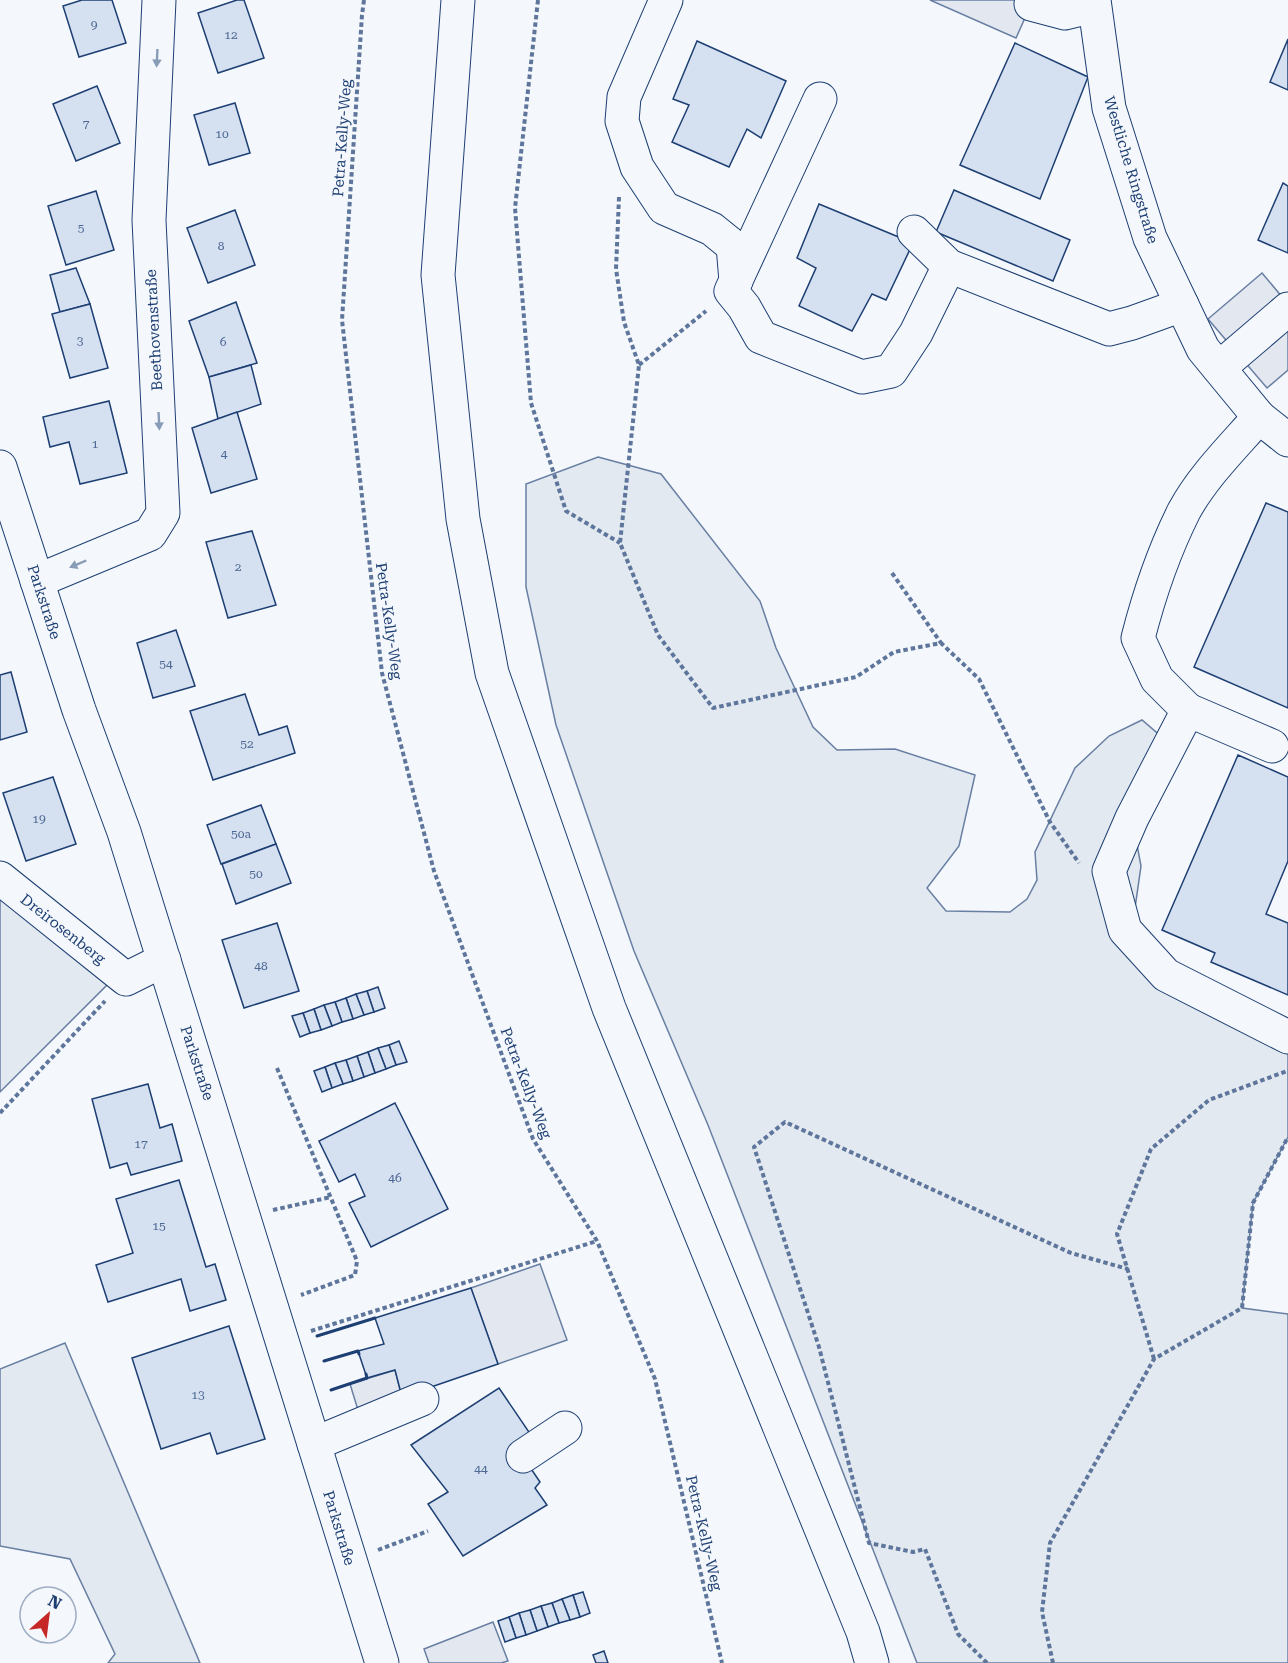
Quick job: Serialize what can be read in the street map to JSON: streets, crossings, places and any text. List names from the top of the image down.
{
  "streets": {
    "street": [
      "Westliche Ringstraße",
      "Beethovenstraße",
      "Parkstraße",
      "Dreirosenberg"
    ],
    "path": ["Petra-Kelly-Weg"]
  },
  "crossings": [
    ["Beethovenstraße", "Parkstraße"]
  ],
  "one_way": ["Beethovenstraße"],
  "house_numbers": [
    "9",
    "12",
    "7",
    "10",
    "5",
    "8",
    "3",
    "6",
    "1",
    "4",
    "2",
    "54",
    "52",
    "19",
    "50a",
    "50",
    "48",
    "17",
    "46",
    "15",
    "13",
    "44"
  ],
  "north": "top right"
}
